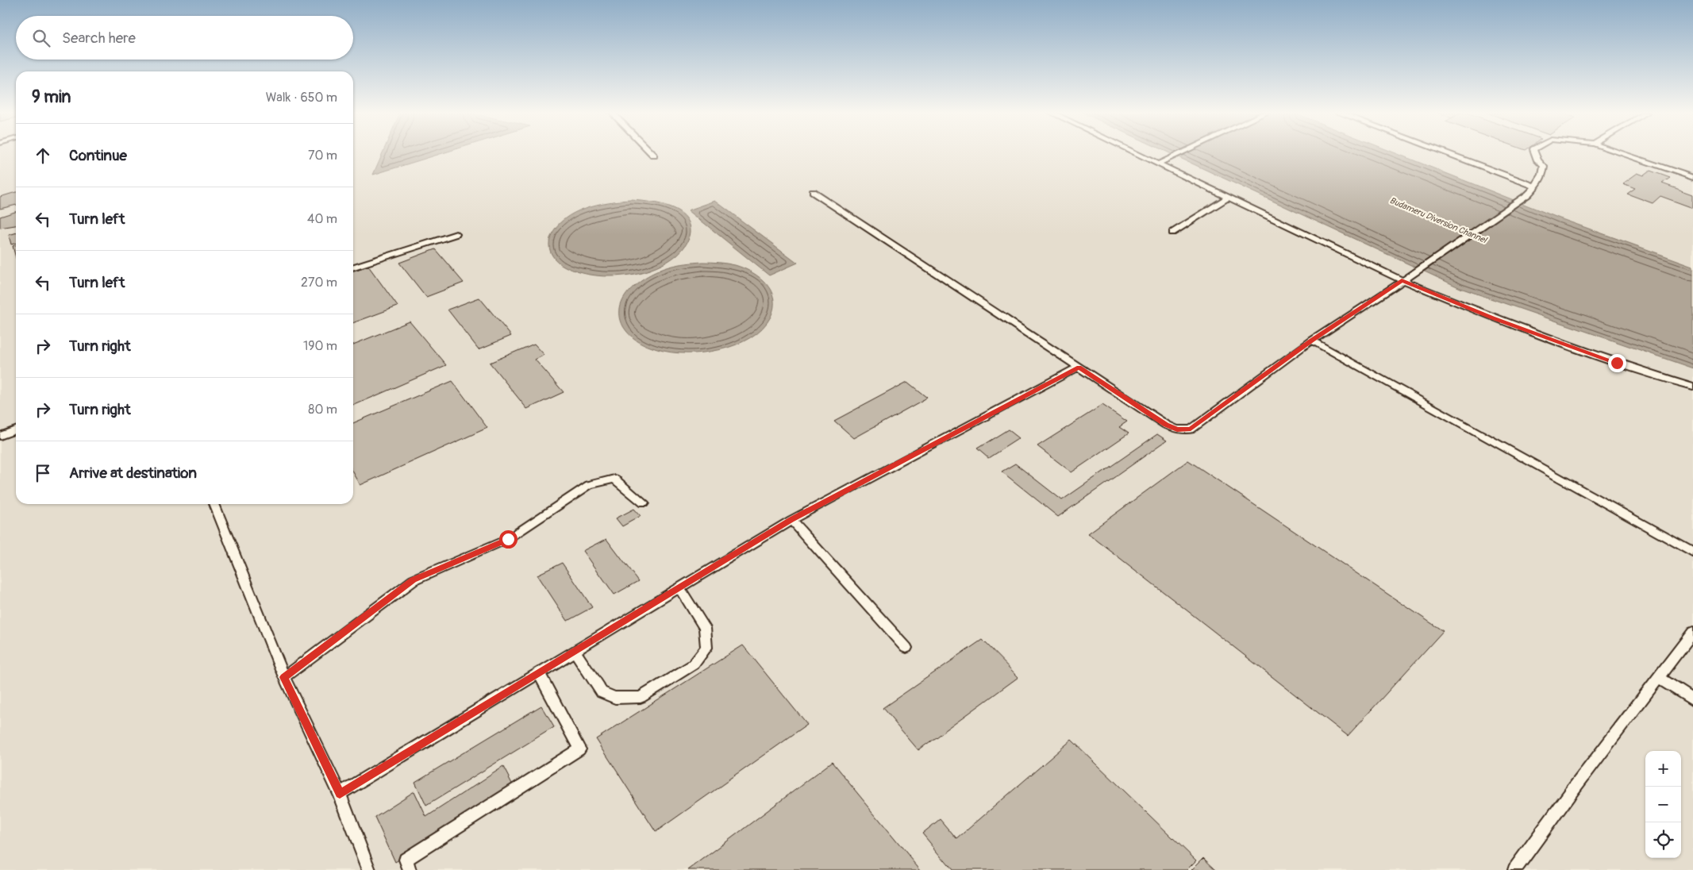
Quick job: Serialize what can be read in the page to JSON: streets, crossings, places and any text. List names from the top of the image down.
{
  "water": ["Budameru Diversion Channel"],
  "page": {
    "search": "Search here",
    "heading": ["9 min", "Walk · 650 m"],
    "list": [
      ["Continue", "70 m"],
      ["Turn left", "40 m"],
      ["Turn left", "270 m"],
      ["Turn right", "190 m"],
      ["Turn right", "80 m"],
      "Arrive at destination"
    ],
    "map_buttons": ["+", "−"]
  }
}
